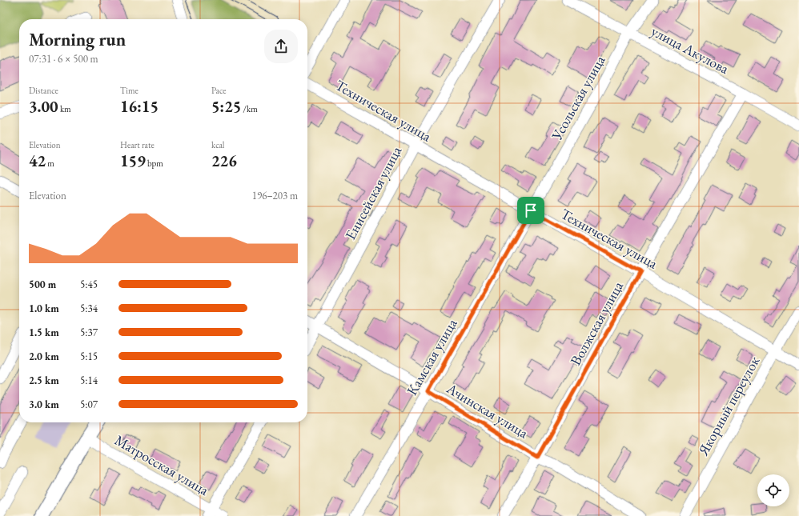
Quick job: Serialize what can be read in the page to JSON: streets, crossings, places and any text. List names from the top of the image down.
{
  "streets": {
    "street": [
      "улица Акулова",
      "Усольская улица",
      "Техническая улица",
      "Енисейская улица",
      "Волжская улица",
      "Камская улица",
      "Якорный переулок",
      "Ачинская улица",
      "Матросская улица"
    ]
  },
  "crossings": [
    ["улица Акулова", "Усольская улица"],
    ["улица Акулова", "Волжская улица"],
    ["Усольская улица", "Техническая улица"],
    ["Усольская улица", "Камская улица"],
    ["Техническая улица", "Енисейская улица"],
    ["Техническая улица", "Волжская улица"],
    ["Техническая улица", "Камская улица"],
    ["Техническая улица", "Якорный переулок"],
    ["Енисейская улица", "Ачинская улица"],
    ["Волжская улица", "Ачинская улица"],
    ["Камская улица", "Ачинская улица"]
  ],
  "page": {
    "heading": ["Morning run", "07:31 · 6 × 500 m"],
    "stats": [
      ["Distance", "3.00 km"],
      ["Time", "16:15"],
      ["Pace", "5:25 /km"],
      ["Elevation", "42 m"],
      ["Heart rate", "159 bpm"],
      ["kcal", "226"]
    ],
    "chart": ["Elevation", "196–203 m"],
    "list": [
      {
        "name": "500 m",
        "note": "5:45"
      },
      {
        "name": "1.0 km",
        "note": "5:34"
      },
      {
        "name": "1.5 km",
        "note": "5:37"
      },
      {
        "name": "2.0 km",
        "note": "5:15"
      },
      {
        "name": "2.5 km",
        "note": "5:14"
      },
      {
        "name": "3.0 km",
        "note": "5:07"
      }
    ]
  }
}
